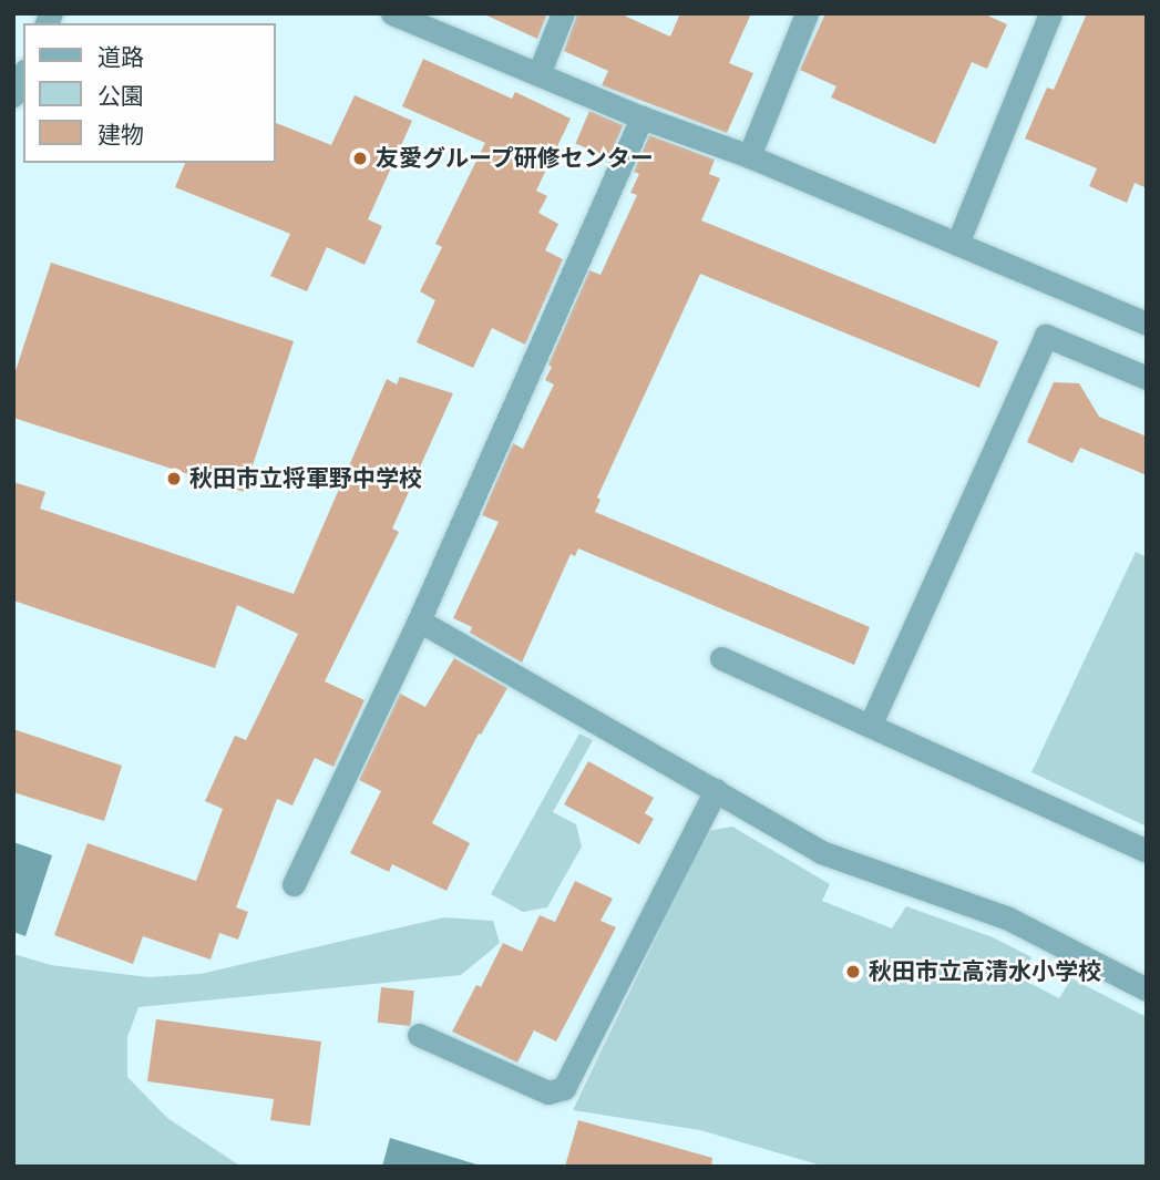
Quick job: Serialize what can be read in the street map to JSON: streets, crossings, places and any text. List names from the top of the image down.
{
  "places": ["友愛グループ研修センター", "秋田市立将軍野中学校", "秋田市立高清水小学校"],
  "legend": ["道路", "公園", "建物"]
}
